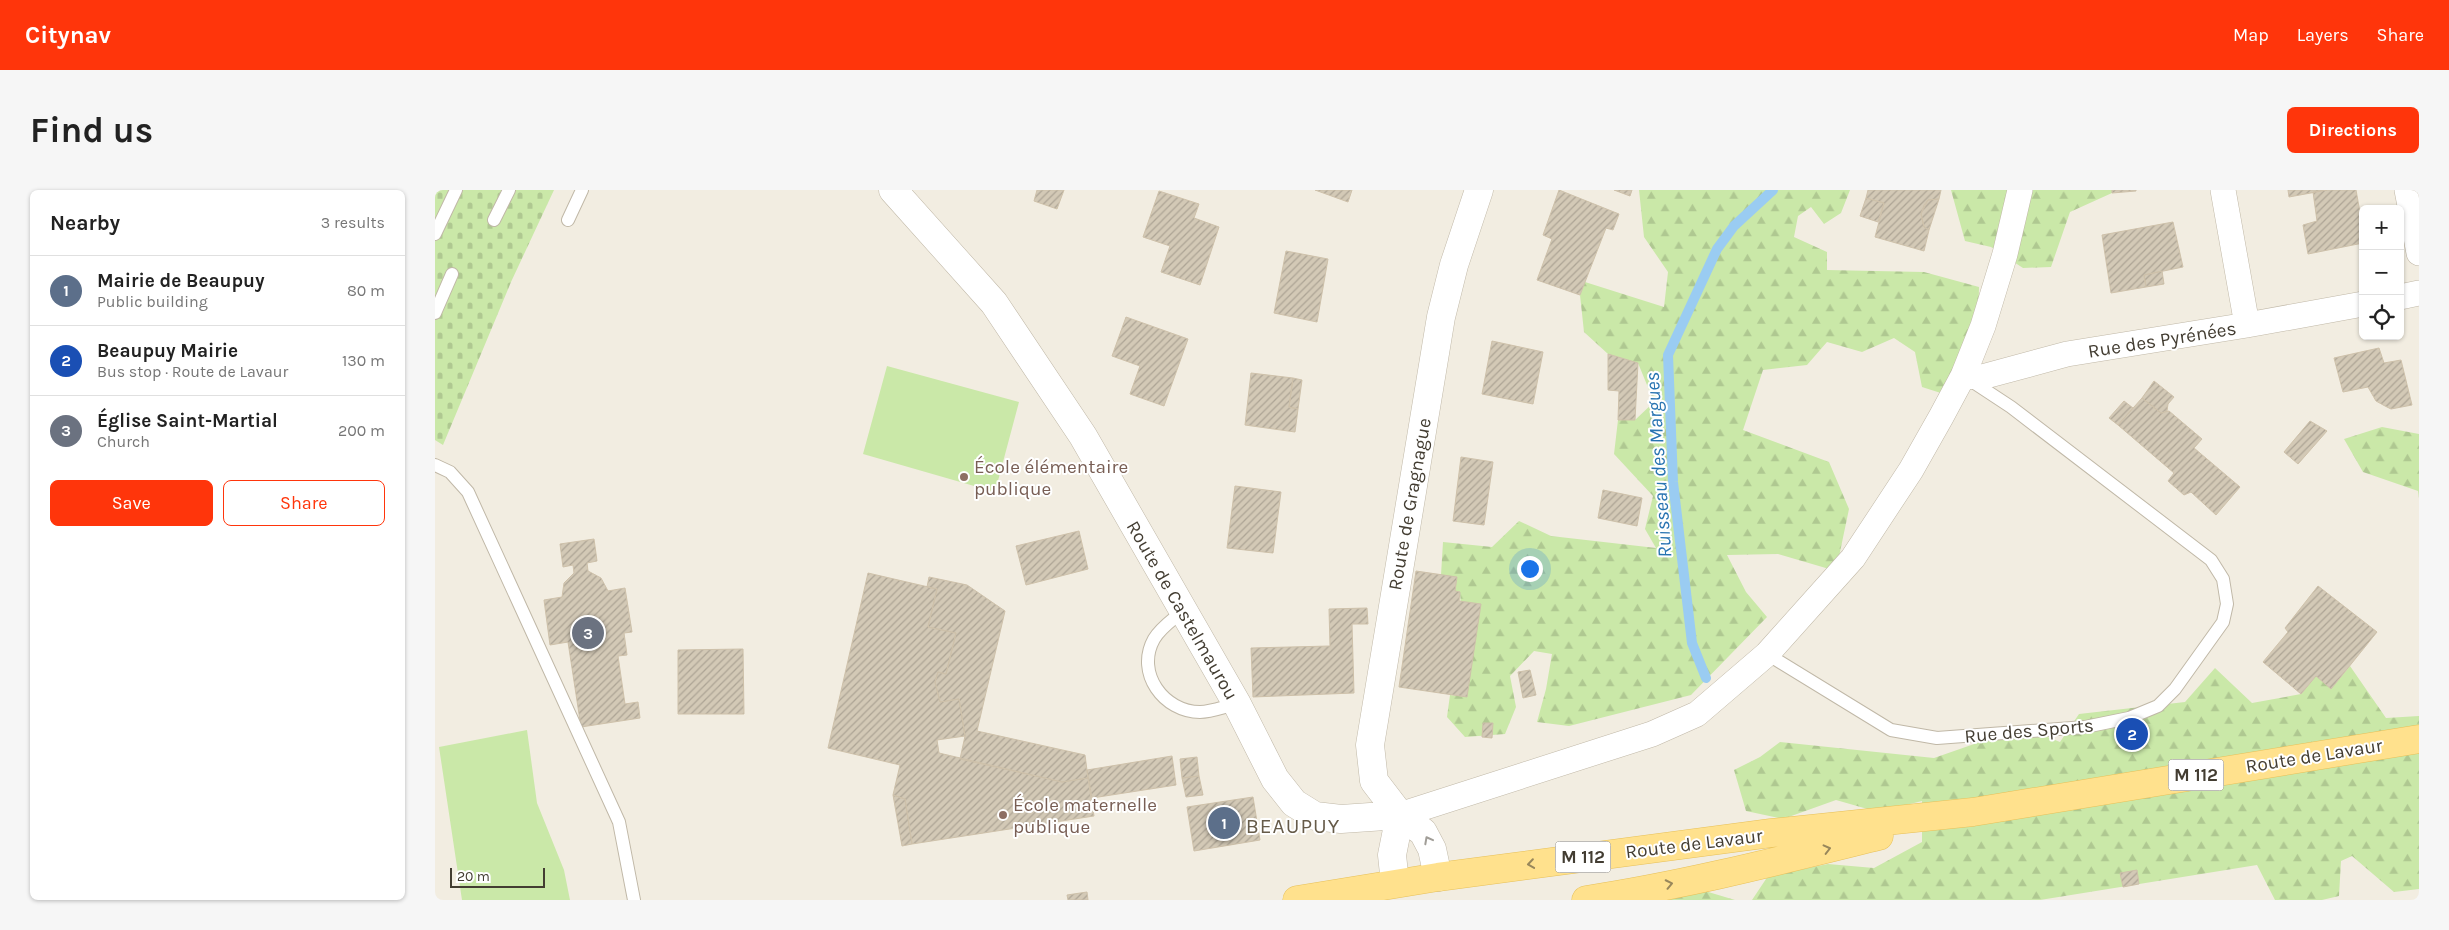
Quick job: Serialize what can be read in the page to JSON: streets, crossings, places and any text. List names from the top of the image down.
{
  "streets": {
    "main road": ["Route de Lavaur", "M 112"],
    "street": ["Rue des Pyrénées", "Route de Gragnague", "Route de Castelmaurou"],
    "lane": ["Rue des Sports"]
  },
  "crossings": [
    ["Rue des Pyrénées", "Rue des Sports"],
    ["Route de Gragnague", "Route de Castelmaurou"],
    ["Route de Gragnague", "Route de Lavaur"]
  ],
  "districts": ["BEAUPUY"],
  "water": ["Ruisseau des Margues"],
  "places": ["École élémentaire publique", "École maternelle publique"],
  "scale_bar": "20 m",
  "page": {
    "header": "Citynav",
    "nav": ["Map", "Layers", "Share"],
    "buttons": [
      "Directions",
      ["Save", "Share"]
    ],
    "title": "Find us",
    "heading": ["Nearby", "3 results"],
    "map_buttons": ["+", "−"],
    "list": [
      {
        "mark": "1",
        "name": "Mairie de Beaupuy",
        "note": "Public building",
        "value": "80 m"
      },
      {
        "mark": "2",
        "name": "Beaupuy Mairie",
        "note": "Bus stop · Route de Lavaur",
        "value": "130 m"
      },
      {
        "mark": "3",
        "name": "Église Saint-Martial",
        "note": "Church",
        "value": "200 m"
      }
    ],
    "pins": ["3", "2", "1"],
    "scale": "20 m"
  }
}
